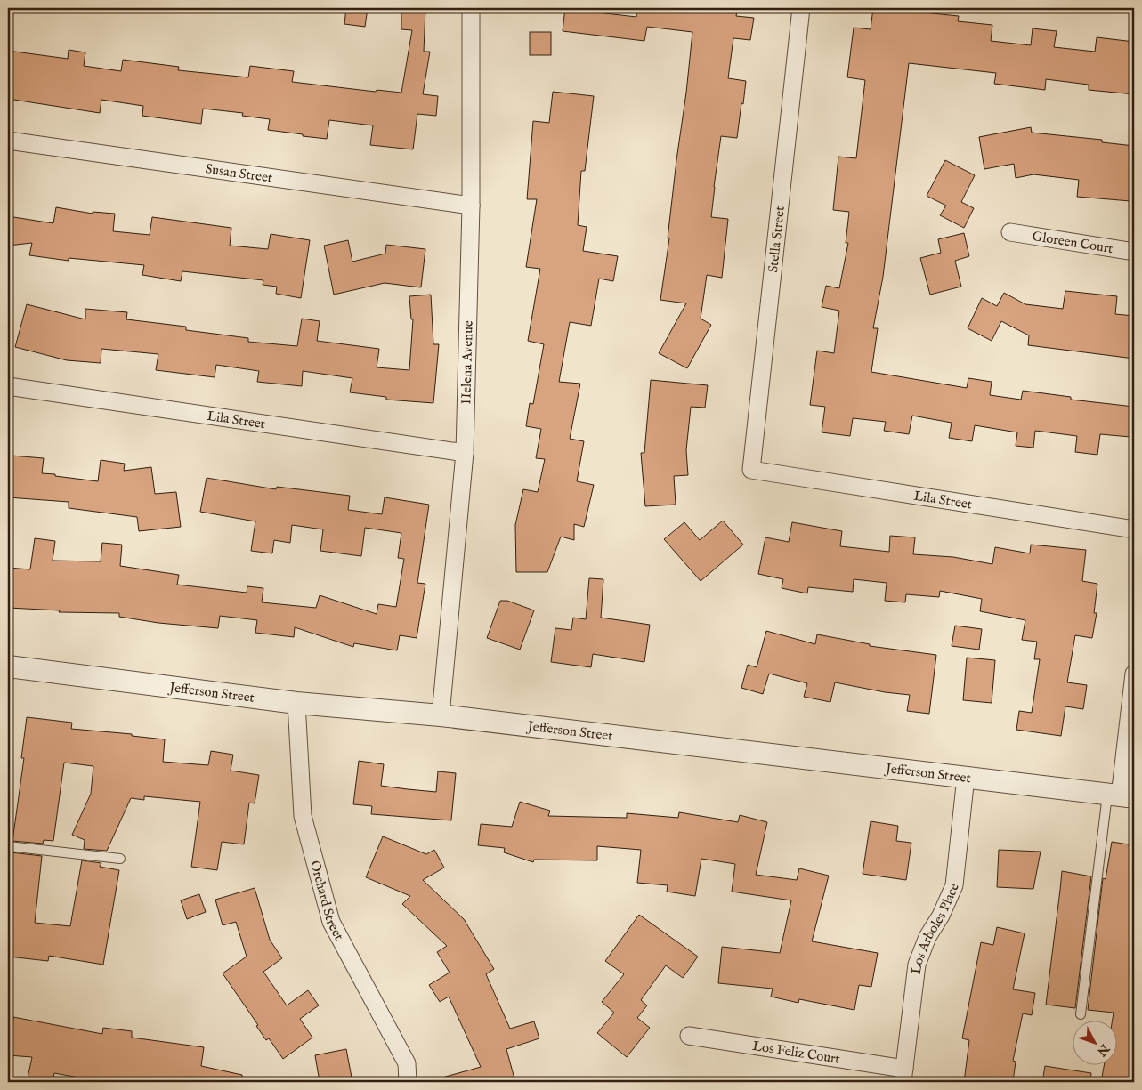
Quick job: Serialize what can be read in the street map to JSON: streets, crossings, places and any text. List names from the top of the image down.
{
  "streets": {
    "street": [
      "Susan Street",
      "Stella Street",
      "Gloreen Court",
      "Helena Avenue",
      "Lila Street",
      "Jefferson Street",
      "Orchard Street",
      "Los Arboles Place",
      "Los Feliz Court"
    ]
  },
  "crossings": [
    ["Susan Street", "Helena Avenue"],
    ["Stella Street", "Lila Street"],
    ["Helena Avenue", "Lila Street"],
    ["Helena Avenue", "Jefferson Street"],
    ["Jefferson Street", "Orchard Street"],
    ["Jefferson Street", "Los Arboles Place"],
    ["Los Arboles Place", "Los Feliz Court"]
  ],
  "north": "bottom right"
}
